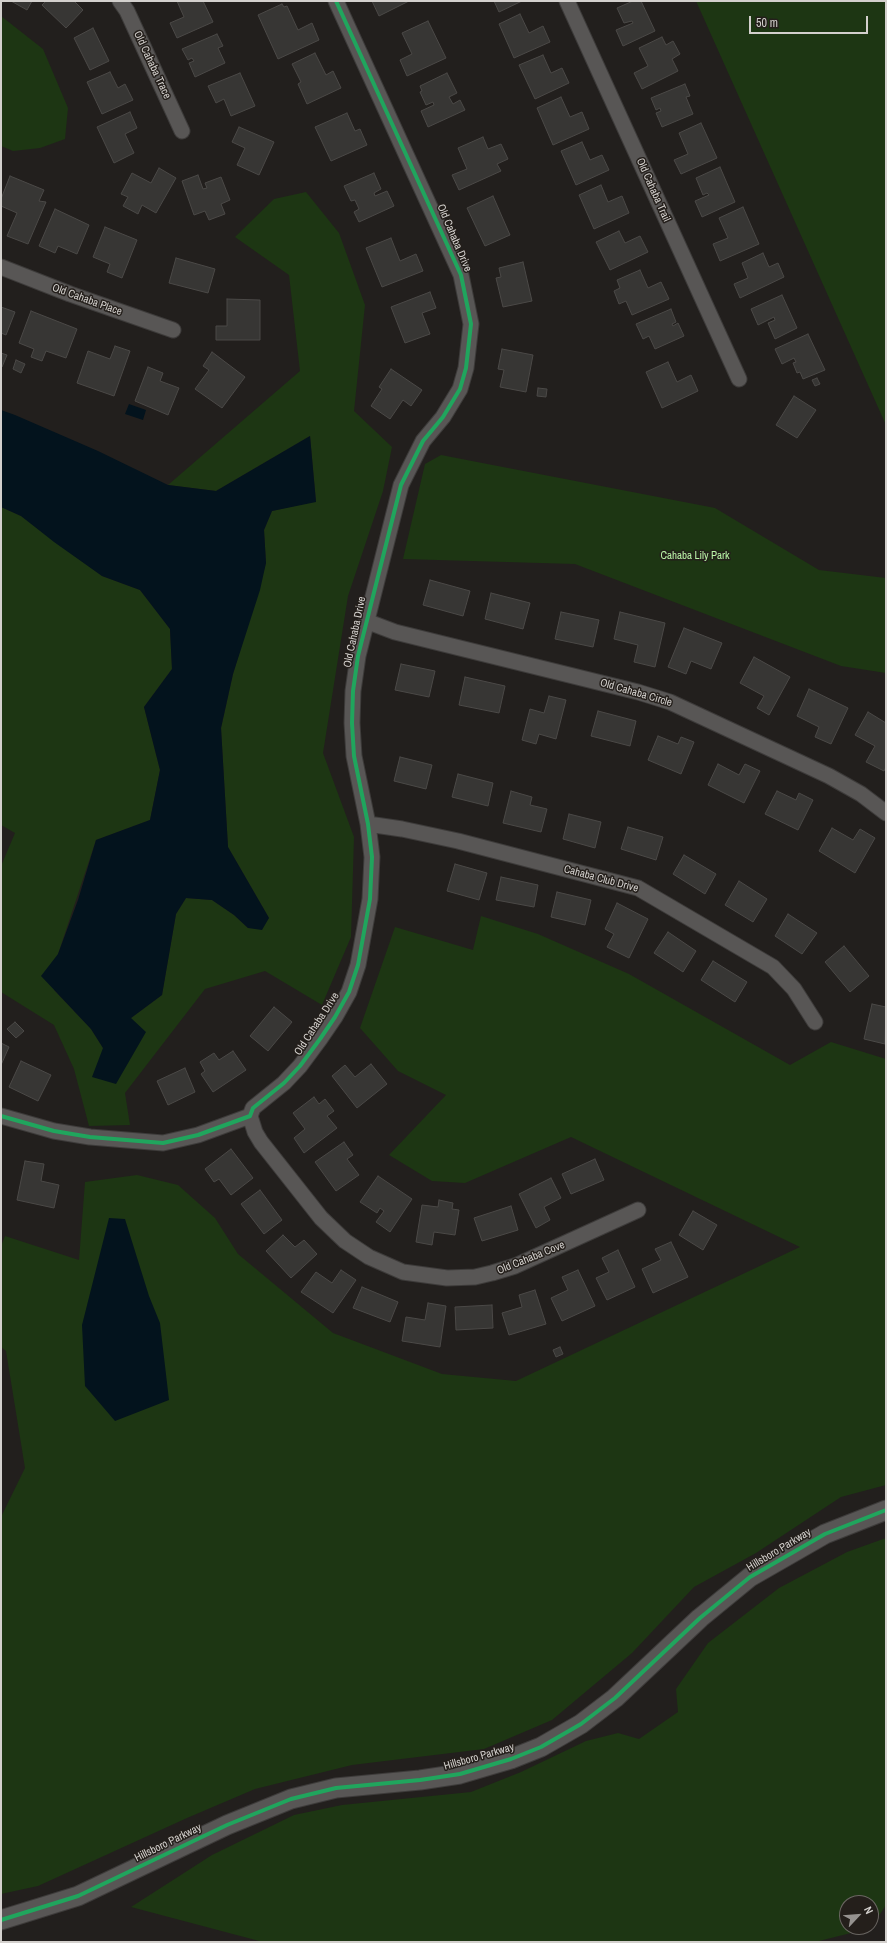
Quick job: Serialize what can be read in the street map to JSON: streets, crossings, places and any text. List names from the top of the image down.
{
  "streets": {
    "street": [
      "Old Cahaba Trace",
      "Old Cahaba Trail",
      "Old Cahaba Drive",
      "Old Cahaba Place",
      "Old Cahaba Circle",
      "Cahaba Club Drive",
      "Old Cahaba Cove",
      "Hillsboro Parkway"
    ]
  },
  "crossings": [
    ["Old Cahaba Drive", "Old Cahaba Circle"],
    ["Old Cahaba Drive", "Cahaba Club Drive"],
    ["Old Cahaba Drive", "Old Cahaba Cove"]
  ],
  "parks": ["Cahaba Lily Park"],
  "scale_bar": "50 m",
  "north": "top right"
}
